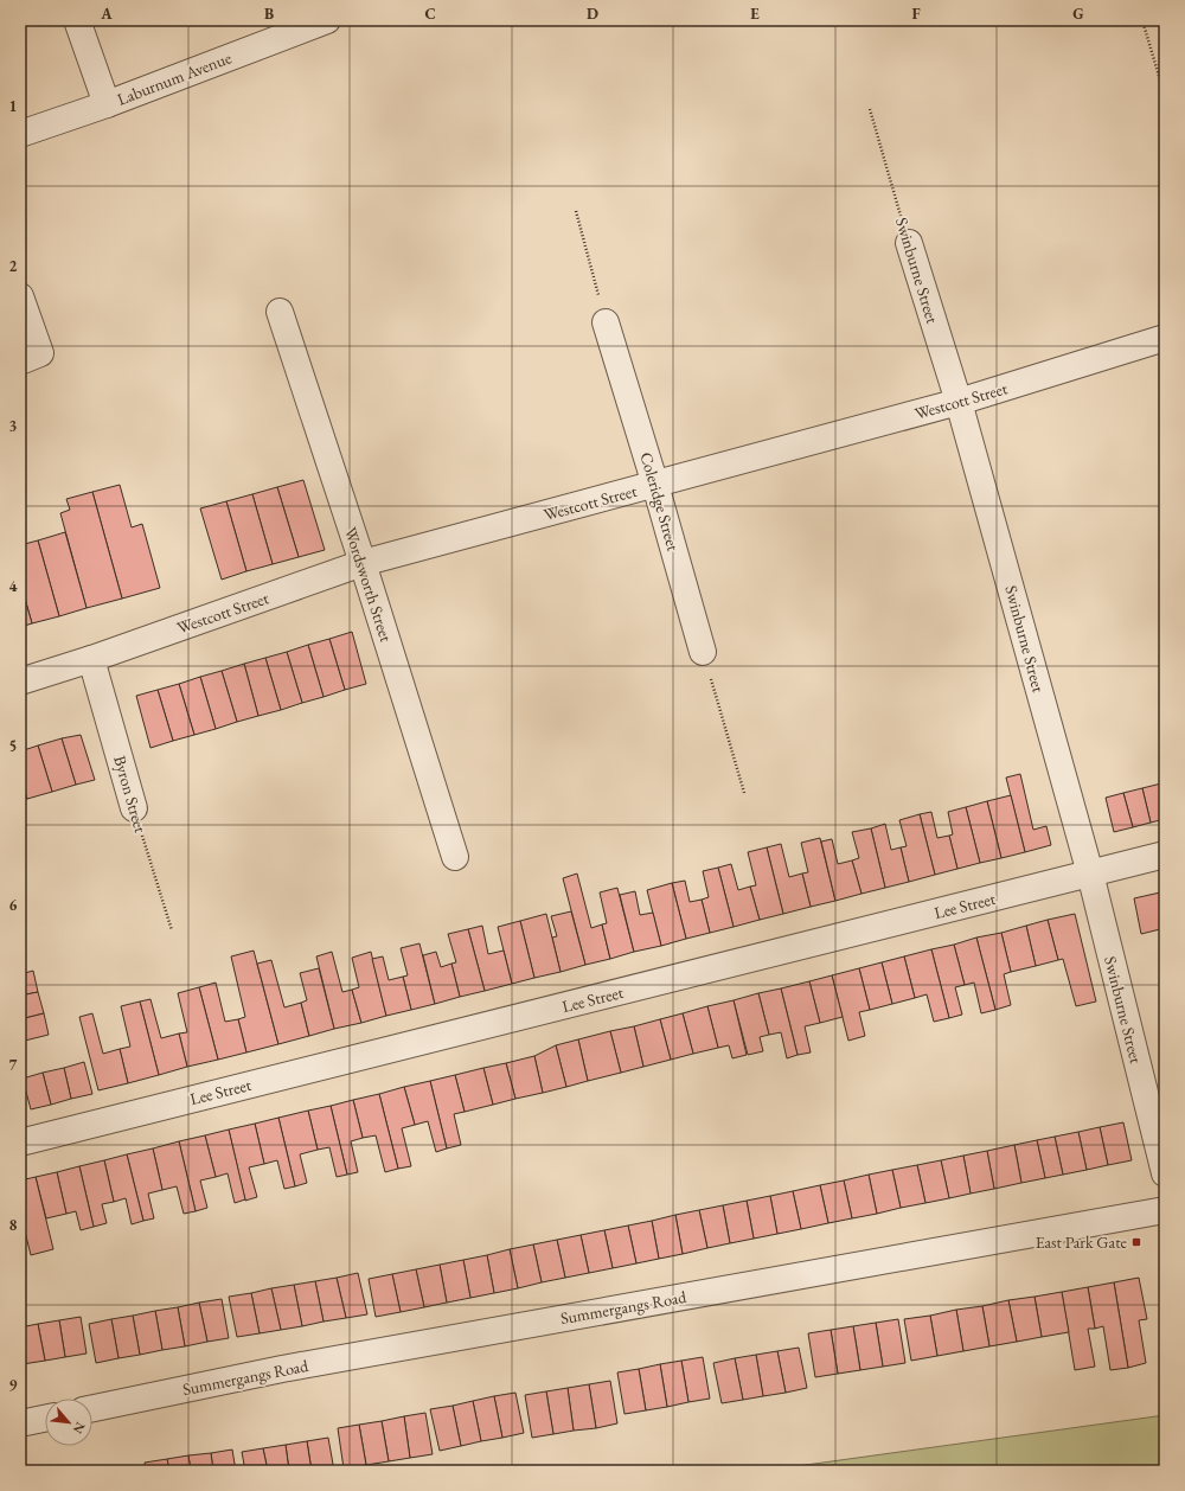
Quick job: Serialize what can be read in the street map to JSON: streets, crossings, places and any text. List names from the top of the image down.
{
  "streets": {
    "street": [
      "Laburnum Avenue",
      "Swinburne Street",
      "Westcott Street",
      "Coleridge Street",
      "Wordsworth Street",
      "Byron Street",
      "Lee Street",
      "Summergangs Road"
    ]
  },
  "crossings": [
    ["Swinburne Street", "Westcott Street"],
    ["Swinburne Street", "Lee Street"],
    ["Westcott Street", "Coleridge Street"],
    ["Westcott Street", "Wordsworth Street"],
    ["Westcott Street", "Byron Street"]
  ],
  "places": {
    "transit": ["East Park Gate"]
  },
  "north": "bottom right",
  "grid": {
    "columns": [
      "A",
      "B",
      "C",
      "D",
      "E",
      "F",
      "G"
    ],
    "rows": [
      "1",
      "2",
      "3",
      "4",
      "5",
      "6",
      "7",
      "8",
      "9"
    ]
  }
}
